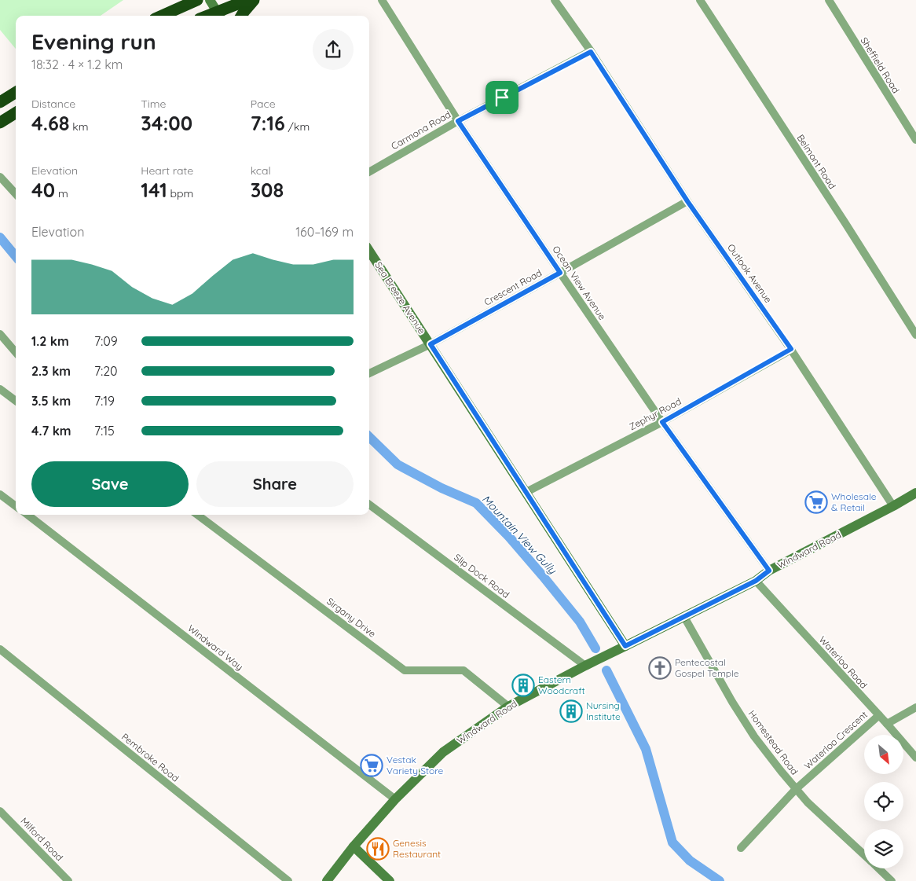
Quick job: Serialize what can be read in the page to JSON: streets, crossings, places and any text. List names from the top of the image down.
{
  "streets": {
    "main road": ["Sea Breeze Avenue", "Windward Road"],
    "street": [
      "Sheffield Road",
      "Carmona Road",
      "Belmont Road",
      "Outlook Avenue",
      "Ocean View Avenue",
      "Crescent Road",
      "Zephyr Road",
      "Slip Dock Road",
      "Sirgany Drive",
      "Windward Way",
      "Waterloo Road",
      "Waterloo Crescent",
      "Homestead Road",
      "Pembroke Road",
      "Milford Road"
    ]
  },
  "crossings": [
    ["Carmona Road", "Outlook Avenue"],
    ["Carmona Road", "Ocean View Avenue"],
    ["Outlook Avenue", "Crescent Road"],
    ["Outlook Avenue", "Zephyr Road"],
    ["Outlook Avenue", "Windward Road"],
    ["Ocean View Avenue", "Crescent Road"],
    ["Ocean View Avenue", "Zephyr Road"],
    ["Ocean View Avenue", "Windward Road"],
    ["Crescent Road", "Sea Breeze Avenue"],
    ["Sea Breeze Avenue", "Zephyr Road"],
    ["Sea Breeze Avenue", "Windward Road"],
    ["Windward Road", "Slip Dock Road"],
    ["Windward Road", "Sirgany Drive"],
    ["Windward Road", "Windward Way"],
    ["Windward Road", "Waterloo Road"],
    ["Windward Road", "Homestead Road"],
    ["Waterloo Road", "Waterloo Crescent"],
    ["Waterloo Crescent", "Homestead Road"]
  ],
  "water": ["Mountain View Gully"],
  "places": {
    "supermarket": ["Wholesale & Retail", "Vestak Variety Store"],
    "church": ["Pentecostal Gospel Temple"],
    "building": ["Eastern Woodcraft", "Nursing Institute"],
    "restaurant": ["Genesis Restaurant"]
  },
  "north": "bottom right",
  "page": {
    "heading": ["Evening run", "18:32 · 4 × 1.2 km"],
    "stats": [
      ["Distance", "4.68 km"],
      ["Time", "34:00"],
      ["Pace", "7:16 /km"],
      ["Elevation", "40 m"],
      ["Heart rate", "141 bpm"],
      ["kcal", "308"]
    ],
    "chart": ["Elevation", "160–169 m"],
    "list": [
      {
        "name": "1.2 km",
        "note": "7:09"
      },
      {
        "name": "2.3 km",
        "note": "7:20"
      },
      {
        "name": "3.5 km",
        "note": "7:19"
      },
      {
        "name": "4.7 km",
        "note": "7:15"
      }
    ],
    "buttons": ["Save", "Share"]
  }
}
